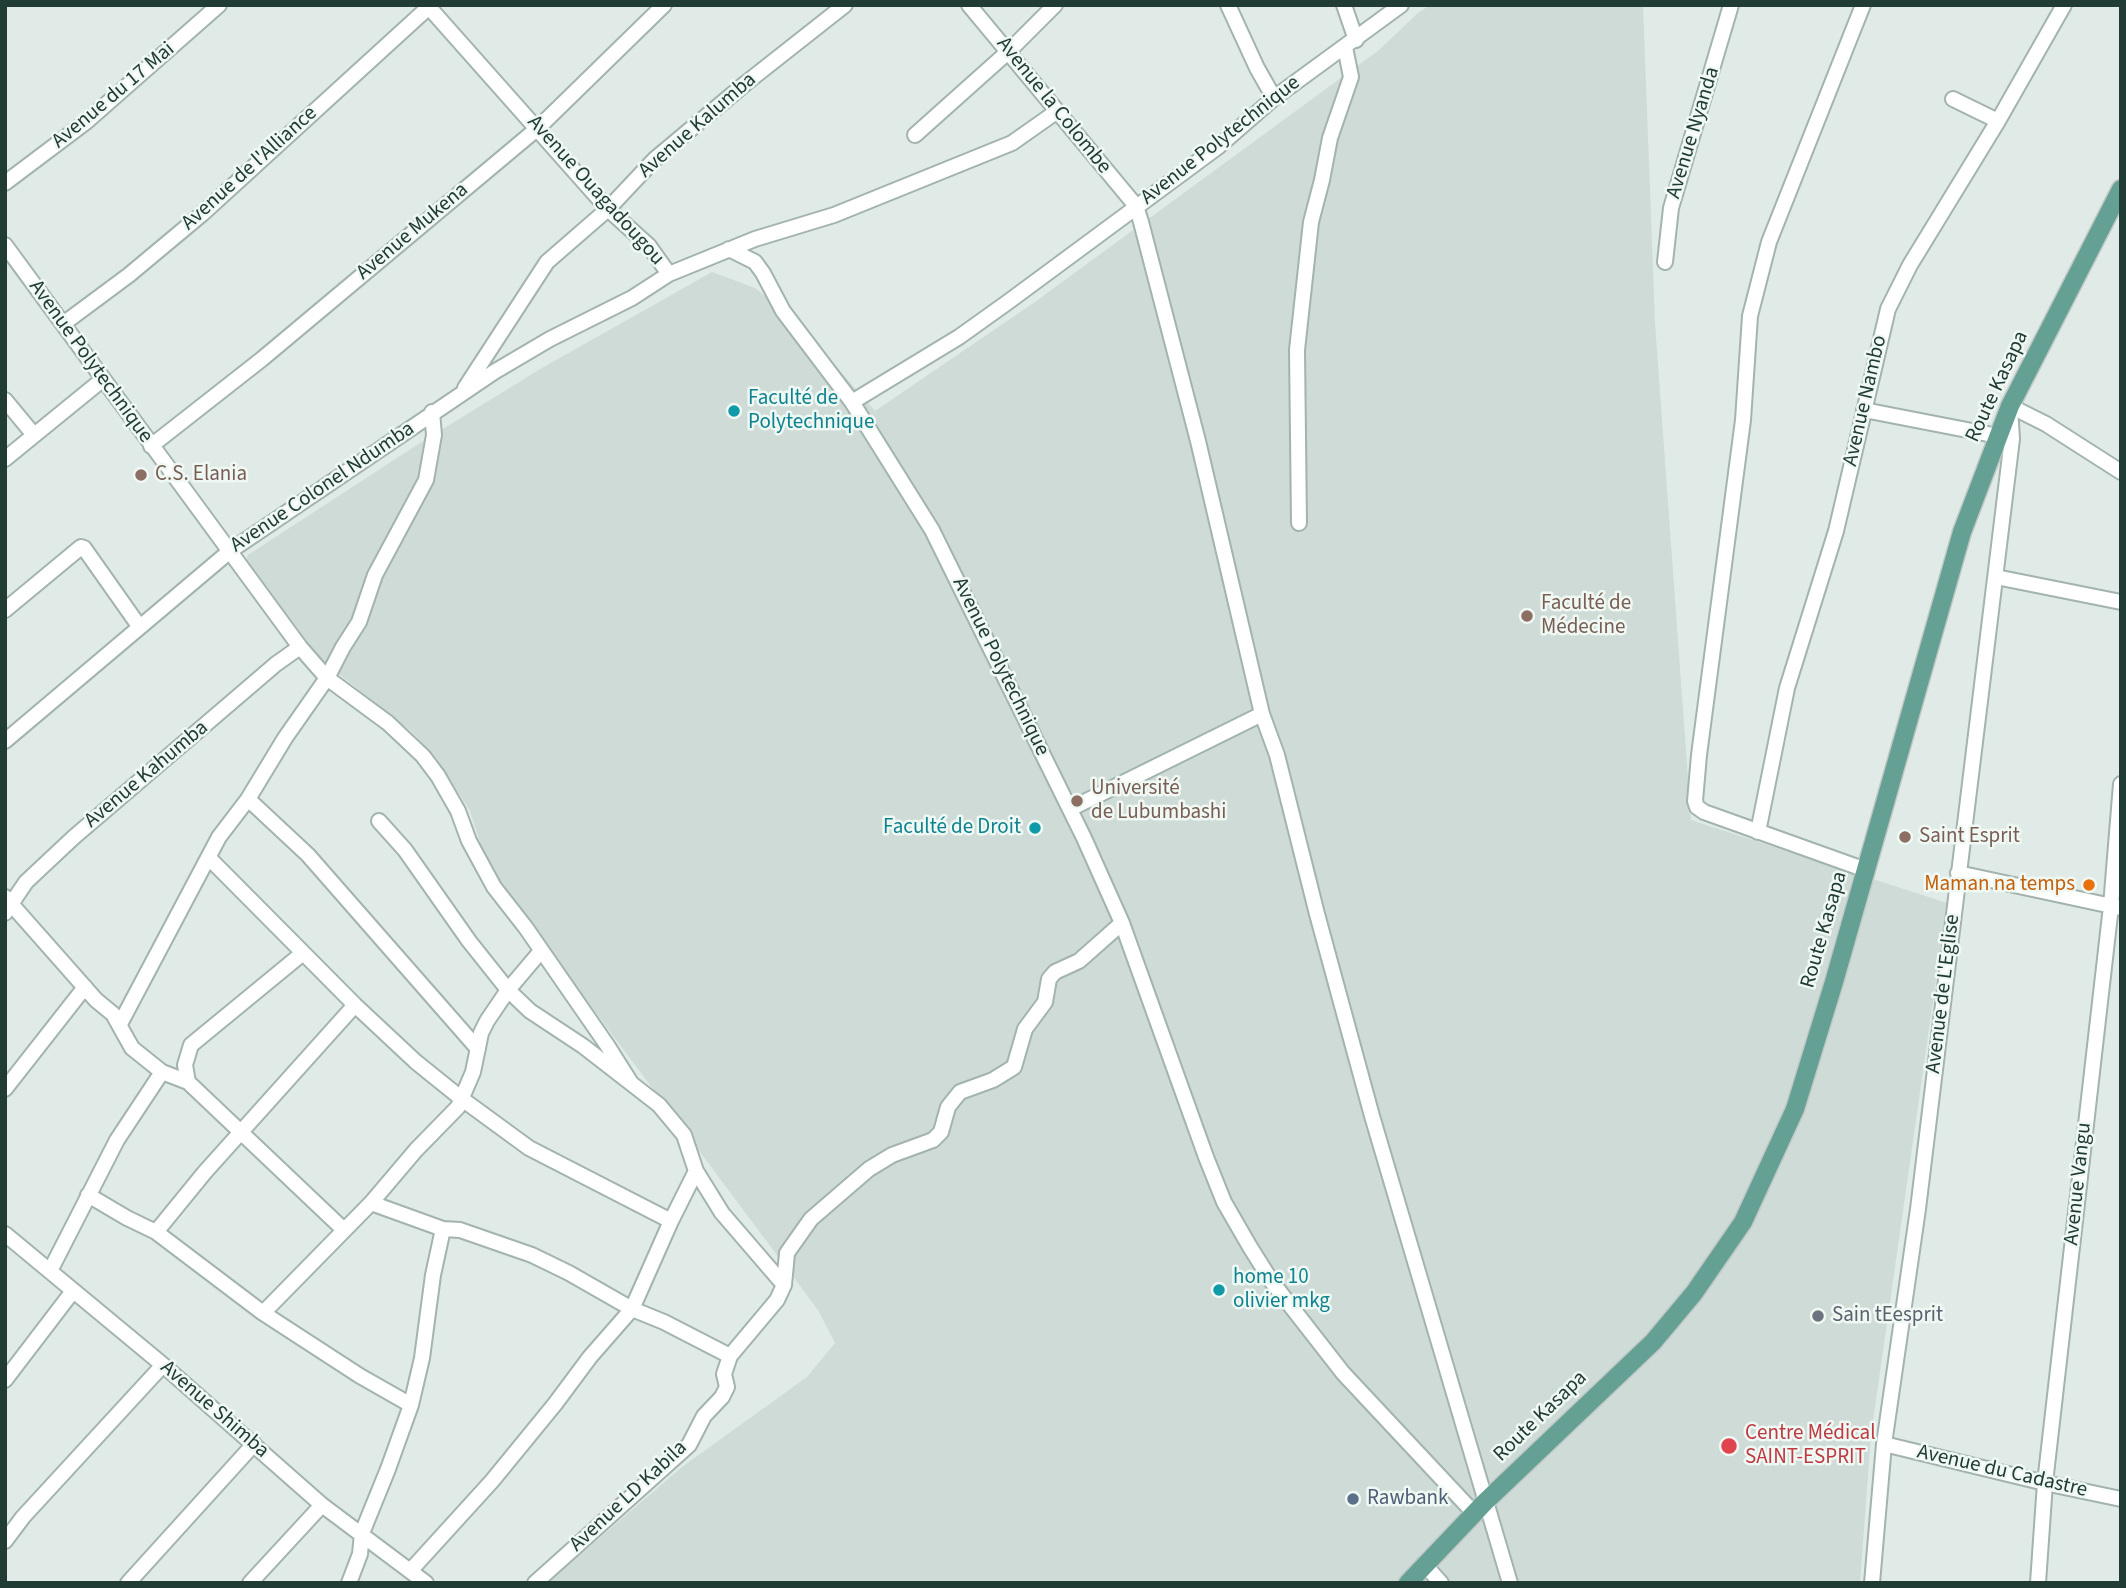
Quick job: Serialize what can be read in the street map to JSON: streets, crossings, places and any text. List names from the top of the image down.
{
  "streets": {
    "main road": ["Route Kasapa"],
    "street": [
      "Avenue du 17 Mai",
      "Avenue la Colombe",
      "Avenue Kalumba",
      "Avenue Nyanda",
      "Avenue Polytechnique",
      "Avenue de l'Alliance",
      "Avenue Ouagadougou",
      "Avenue Mukena",
      "Avenue Nambo",
      "Avenue Colonel Ndumba",
      "Avenue Kahumba",
      "Avenue de L'Eglise",
      "Avenue Vangu",
      "Avenue Shimba",
      "Avenue du Cadastre",
      "Avenue LD Kabila"
    ]
  },
  "crossings": [
    ["Avenue la Colombe", "Avenue Polytechnique"],
    ["Avenue la Colombe", "Avenue Ouagadougou"],
    ["Avenue Kalumba", "Avenue Ouagadougou"],
    ["Avenue Kalumba", "Avenue Colonel Ndumba"],
    ["Avenue Polytechnique", "Avenue de l'Alliance"],
    ["Avenue Polytechnique", "Avenue Mukena"],
    ["Avenue Polytechnique", "Route Kasapa"],
    ["Avenue Polytechnique", "Avenue Colonel Ndumba"],
    ["Avenue Polytechnique", "Avenue Kahumba"],
    ["Avenue de l'Alliance", "Avenue Ouagadougou"],
    ["Avenue Ouagadougou", "Avenue Mukena"],
    ["Avenue Ouagadougou", "Avenue Colonel Ndumba"],
    ["Route Kasapa", "Avenue de L'Eglise"],
    ["Avenue de L'Eglise", "Avenue du Cadastre"],
    ["Avenue Vangu", "Avenue du Cadastre"]
  ],
  "places": [
    "Faculté de Polytechnique",
    "C.S. Elania",
    "Faculté de Médecine",
    "Université de Lubumbashi",
    "Faculté de Droit",
    "Saint Esprit",
    "Maman na temps",
    "home 10 olivier mkg",
    "Sain tEesprit",
    "Centre Médical SAINT-ESPRIT",
    "Rawbank"
  ]
}
